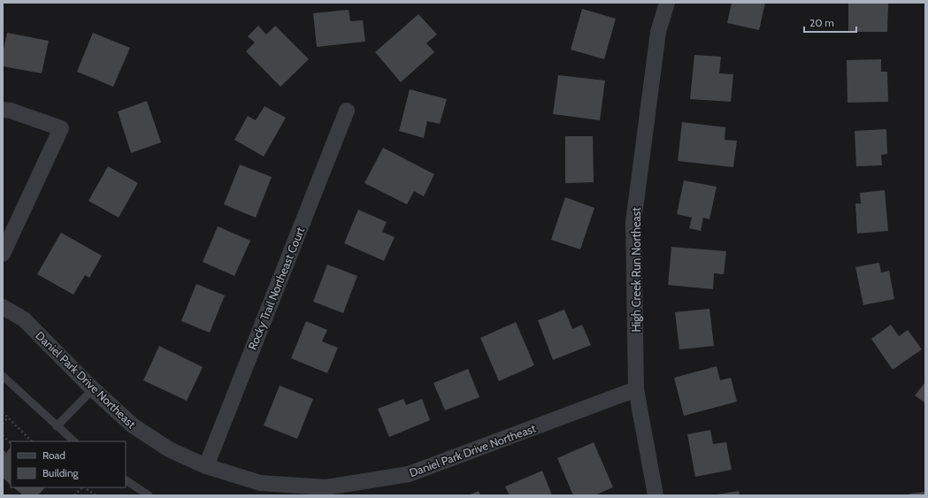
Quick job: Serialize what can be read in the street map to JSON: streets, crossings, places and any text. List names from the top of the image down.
{
  "streets": {
    "street": ["High Creek Run Northeast", "Rocky Trail Northeast Court", "Daniel Park Drive Northeast"]
  },
  "crossings": [
    ["High Creek Run Northeast", "Daniel Park Drive Northeast"],
    ["Rocky Trail Northeast Court", "Daniel Park Drive Northeast"]
  ],
  "legend": ["Road", "Building"],
  "scale_bar": "20 m"
}
